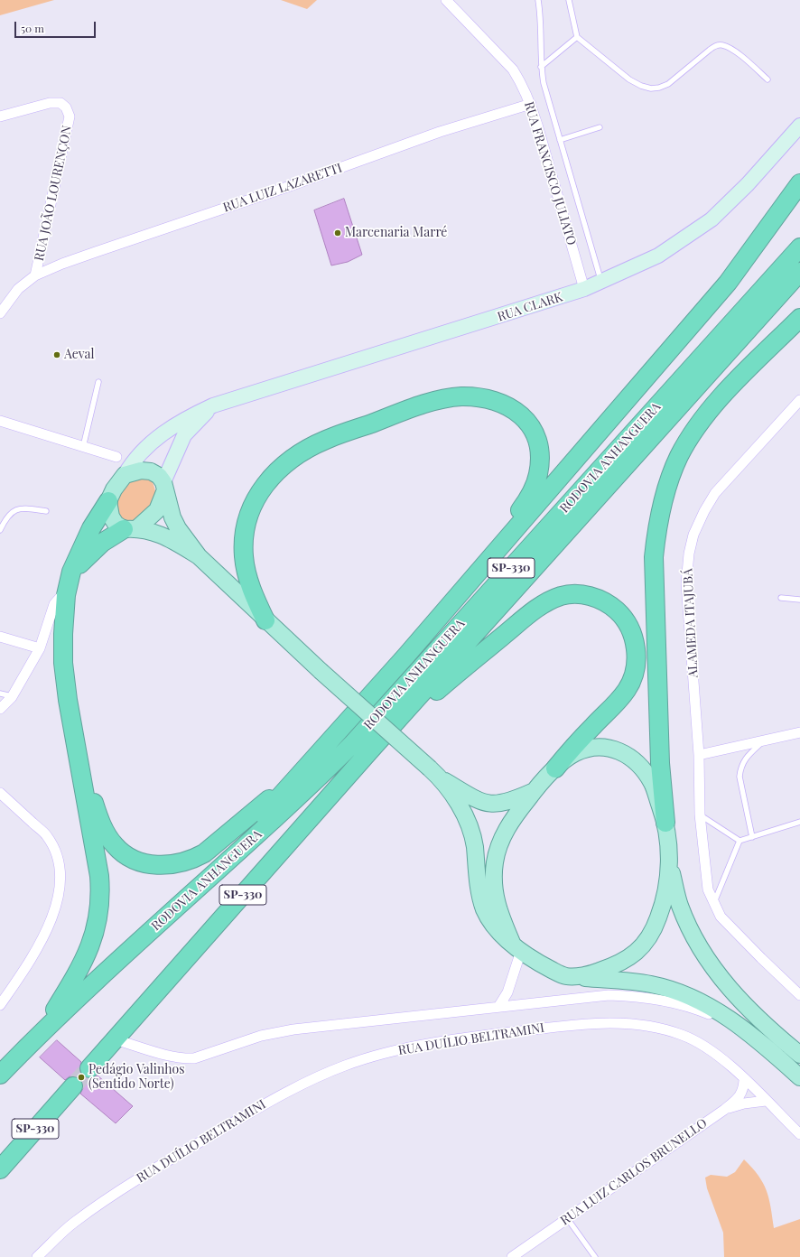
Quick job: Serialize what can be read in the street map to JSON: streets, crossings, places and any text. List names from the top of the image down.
{
  "streets": {
    "highway": ["RODOVIA ANHANGUERA", "SP-330"],
    "street": [
      "RUA FRANCISCO JULIATO",
      "RUA LUIZ LAZARETTI",
      "RUA JOÃO LOURENÇON",
      "RUA CLARK",
      "ALAMEDA ITAJUBÁ",
      "RUA DUÍLIO BELTRAMINI",
      "RUA LUIZ CARLOS BRUNELLO"
    ]
  },
  "crossings": [
    ["RUA FRANCISCO JULIATO", "RUA LUIZ LAZARETTI"],
    ["RUA FRANCISCO JULIATO", "RUA CLARK"],
    ["RUA LUIZ LAZARETTI", "RUA JOÃO LOURENÇON"],
    ["RUA DUÍLIO BELTRAMINI", "RUA LUIZ CARLOS BRUNELLO"]
  ],
  "places": ["Marcenaria Marré", "Aeval", "Pedágio Valinhos (Sentido Norte)"],
  "scale_bar": "50 m"
}
